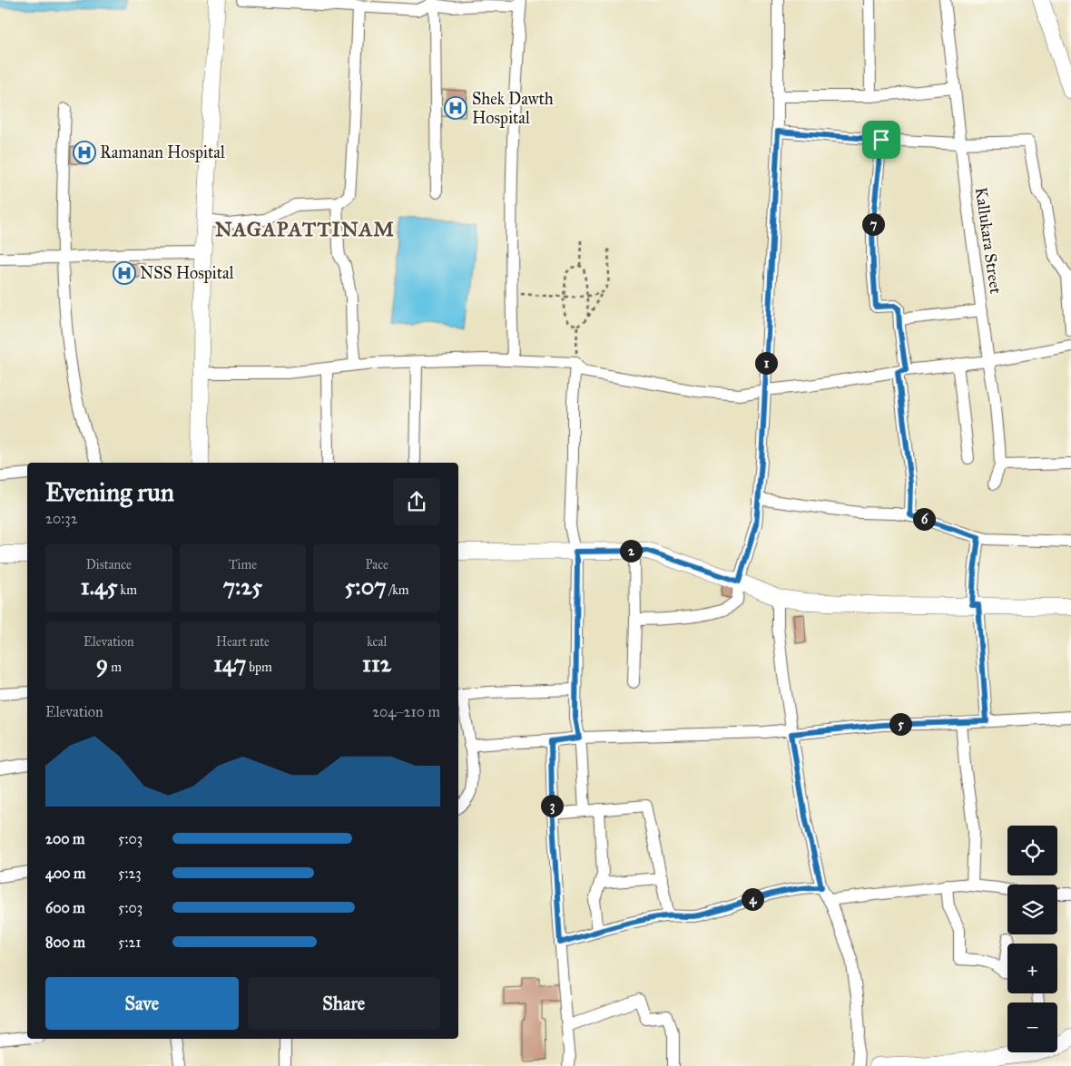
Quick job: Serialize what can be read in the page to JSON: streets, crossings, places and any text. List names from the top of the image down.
{
  "streets": {
    "street": ["Kallukara Street"]
  },
  "districts": ["NAGAPATTINAM"],
  "places": {
    "hospital": ["Shek Dawth Hospital", "Ramanan Hospital", "NSS Hospital"]
  },
  "page": {
    "pins": [
      "7",
      "1",
      "6",
      "2",
      "5",
      "3",
      "4"
    ],
    "heading": ["Evening run", "20:32"],
    "stats": [
      ["Distance", "1.45 km"],
      ["Time", "7:25"],
      ["Pace", "5:07 /km"],
      ["Elevation", "9 m"],
      ["Heart rate", "147 bpm"],
      ["kcal", "112"]
    ],
    "chart": ["Elevation", "204–210 m"],
    "list": [
      {
        "name": "200 m",
        "note": "5:03"
      },
      {
        "name": "400 m",
        "note": "5:23"
      },
      {
        "name": "600 m",
        "note": "5:03"
      },
      {
        "name": "800 m",
        "note": "5:21"
      }
    ],
    "map_buttons": ["+", "−"],
    "buttons": ["Save", "Share"]
  }
}
